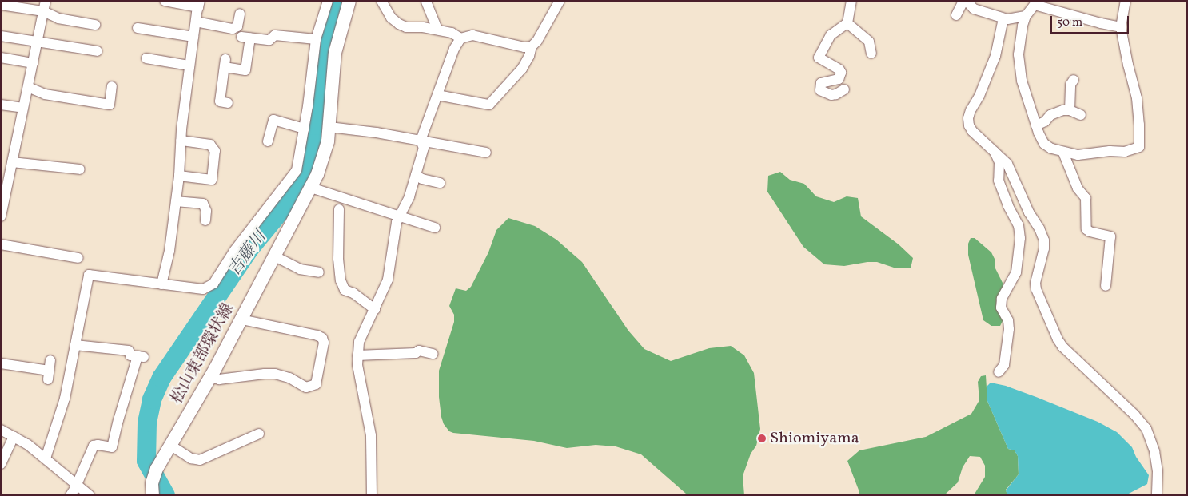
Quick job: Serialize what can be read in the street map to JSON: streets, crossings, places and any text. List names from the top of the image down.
{
  "streets": {
    "main road": ["松山東部環状線"]
  },
  "water": ["吉藤川"],
  "places": ["Shiomiyama"],
  "scale_bar": "50 m"
}
